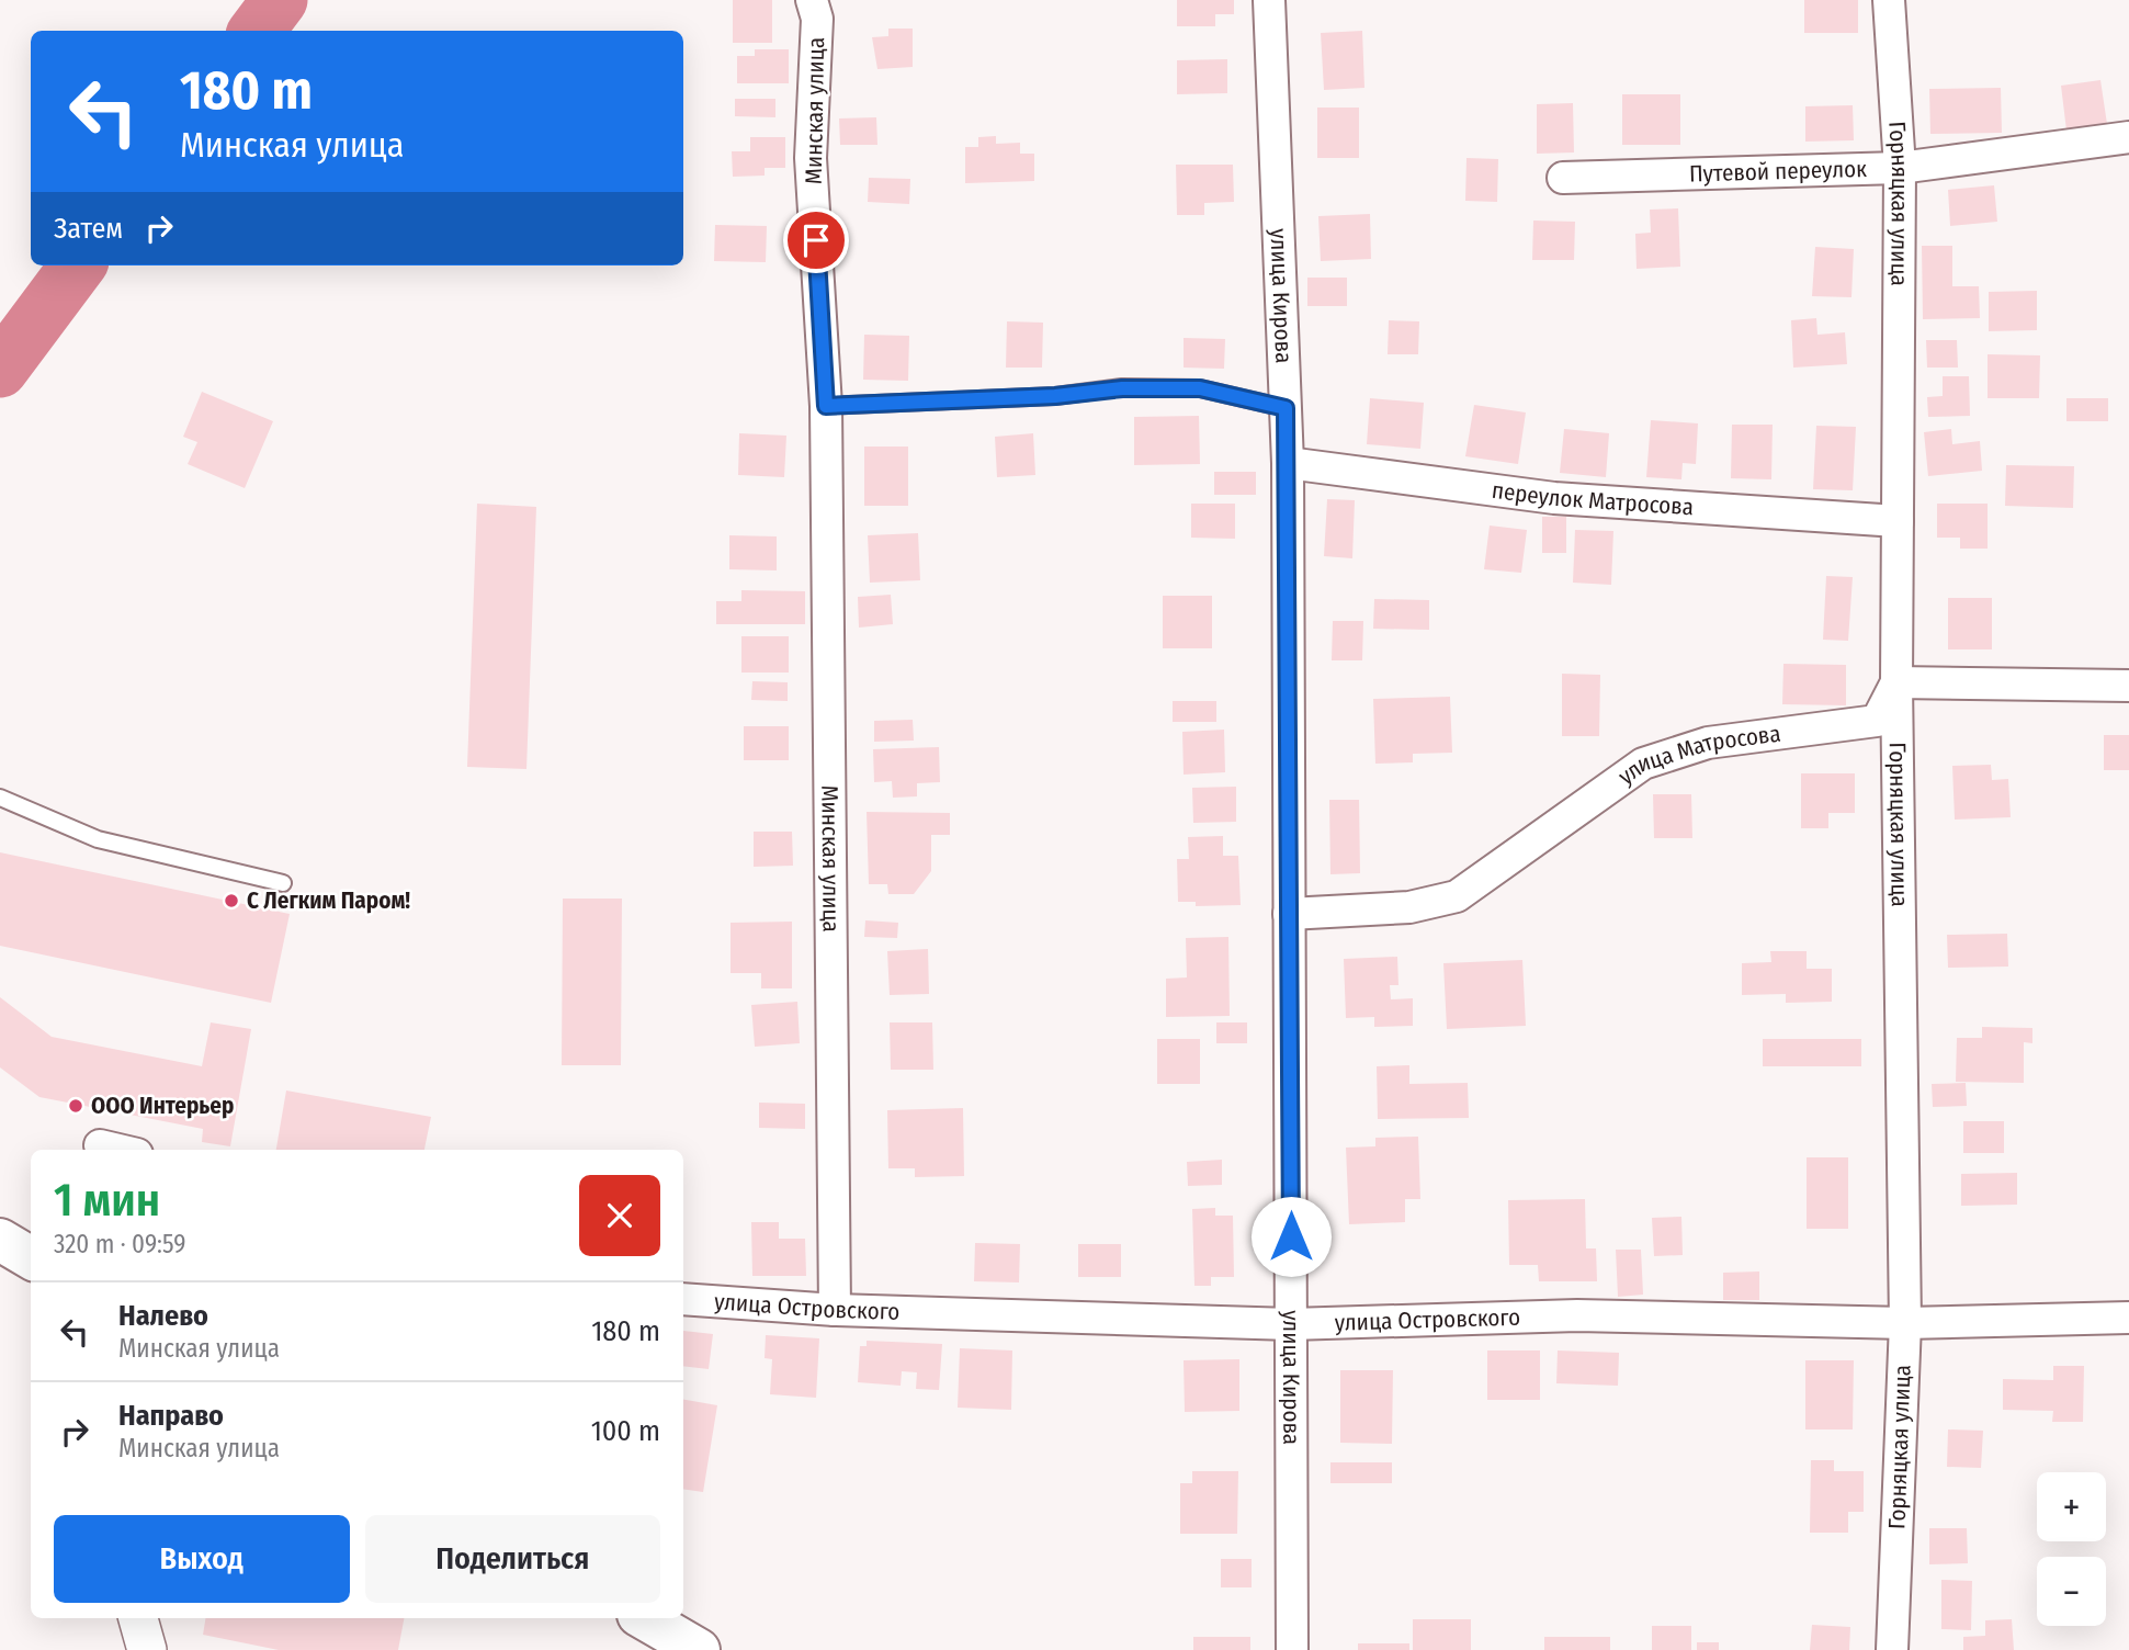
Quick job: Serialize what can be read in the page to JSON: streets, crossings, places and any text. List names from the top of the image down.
{
  "streets": {
    "street": [
      "Минская улица",
      "Путевой переулок",
      "Горняцкая улица",
      "улица Кирова",
      "переулок Матросова",
      "улица Матросова",
      "улица Островского"
    ]
  },
  "crossings": [
    ["Минская улица", "улица Островского"],
    ["Путевой переулок", "Горняцкая улица"],
    ["Горняцкая улица", "переулок Матросова"],
    ["Горняцкая улица", "улица Матросова"],
    ["Горняцкая улица", "улица Островского"],
    ["улица Кирова", "переулок Матросова"],
    ["улица Кирова", "улица Матросова"],
    ["улица Кирова", "улица Островского"]
  ],
  "places": ["С Легким Паром!", "ООО Интерьер"],
  "page": {
    "turn": ["180 m", "Минская улица"],
    "then": "Затем",
    "heading": ["1 мин", "320 m · 09:59"],
    "list": [
      {
        "name": "Налево",
        "note": "Минская улица",
        "value": "180 m"
      },
      {
        "name": "Направо",
        "note": "Минская улица",
        "value": "100 m"
      }
    ],
    "map_buttons": ["+", "−"],
    "buttons": ["Выход", "Поделиться"]
  }
}
